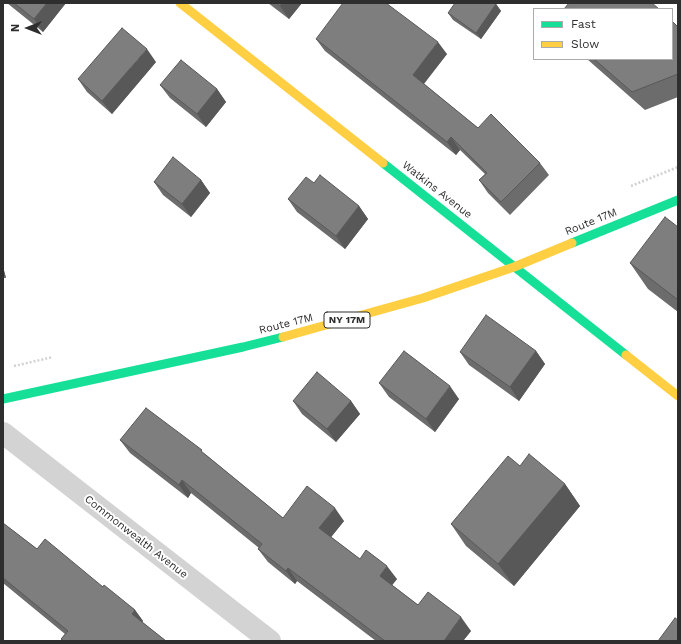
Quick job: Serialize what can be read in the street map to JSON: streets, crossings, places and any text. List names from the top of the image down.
{
  "streets": {
    "main road": ["Watkins Avenue", "Route 17M", "NY 17M"],
    "street": ["Commonwealth Avenue"]
  },
  "crossings": [
    ["Watkins Avenue", "Route 17M"]
  ],
  "legend": ["Fast", "Slow"],
  "north": "left"
}
